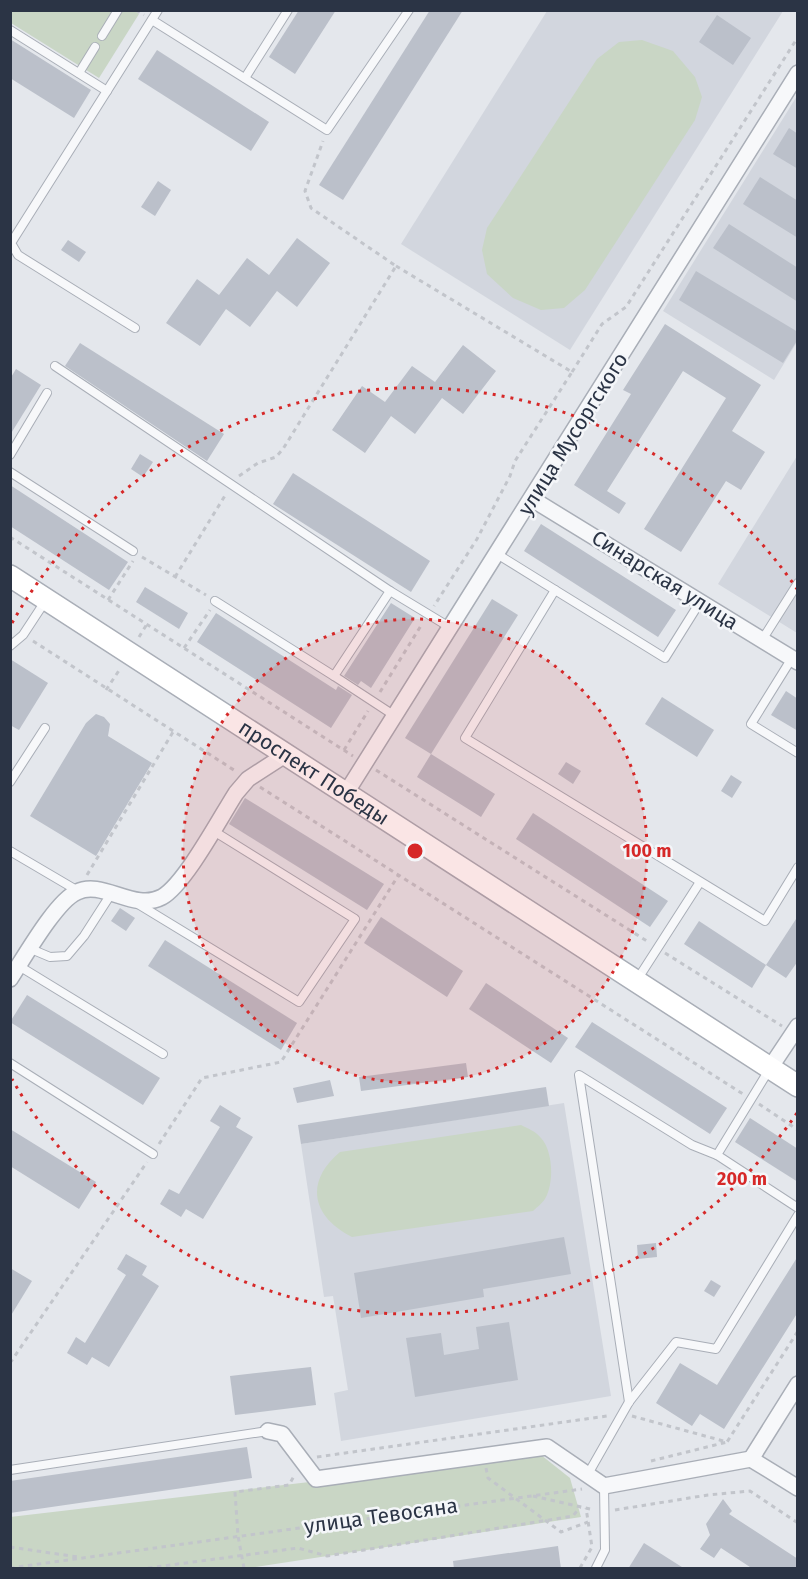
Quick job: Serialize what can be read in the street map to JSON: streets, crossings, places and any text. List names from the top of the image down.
{
  "streets": {
    "main road": ["проспект Победы"],
    "street": ["улица Мусоргского", "Синарская улица"],
    "path": ["улица Тевосяна"]
  },
  "crossings": [
    ["улица Мусоргского", "Синарская улица"],
    ["улица Мусоргского", "проспект Победы"]
  ],
  "rings": ["100 m", "200 m"]
}
